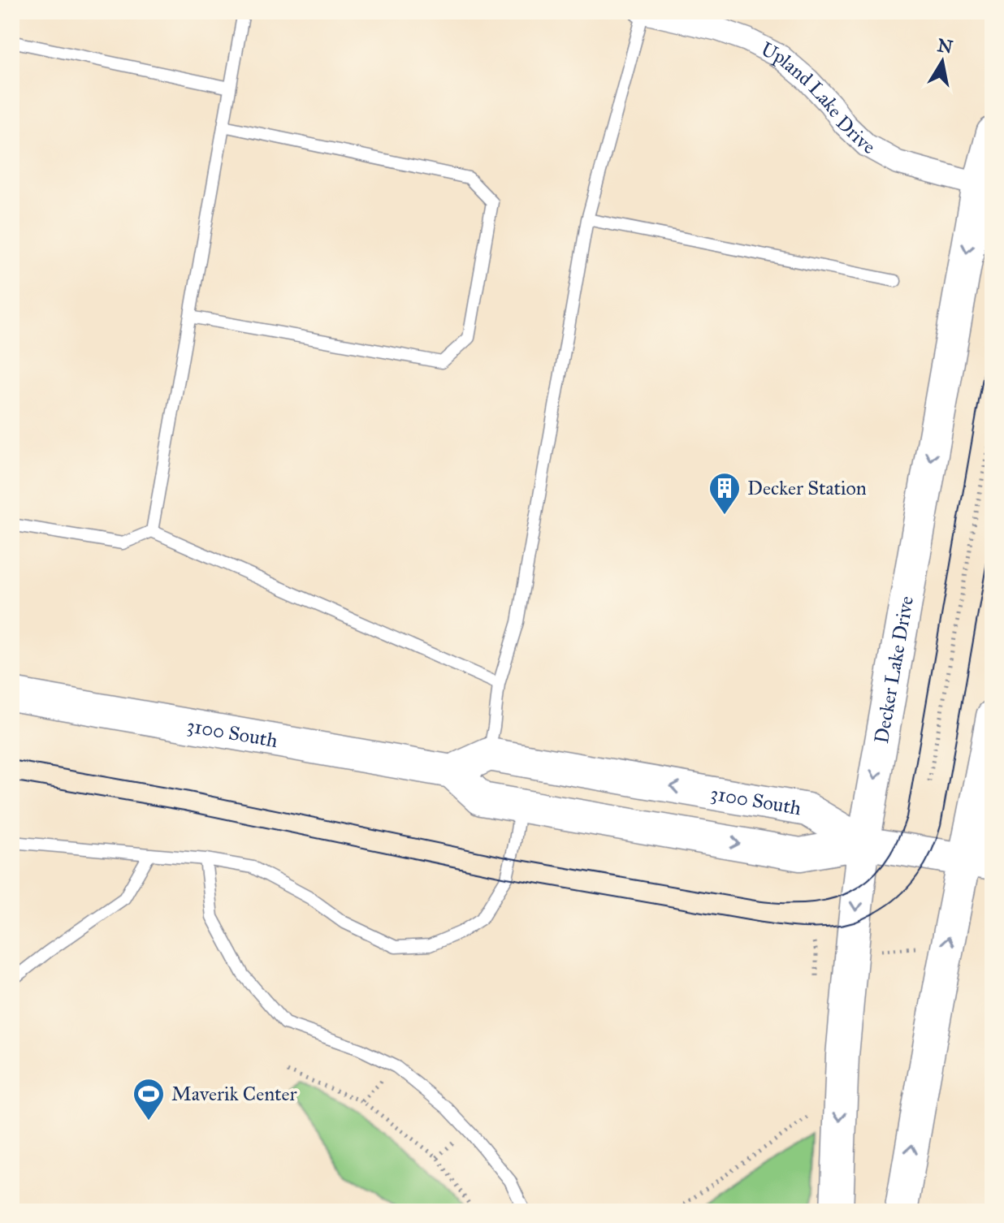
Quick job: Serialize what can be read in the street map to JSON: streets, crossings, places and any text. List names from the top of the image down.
{
  "streets": {
    "street": ["Upland Lake Drive", "Decker Lake Drive", "3100 South"]
  },
  "crossings": [
    ["Upland Lake Drive", "Decker Lake Drive"],
    ["Decker Lake Drive", "3100 South"]
  ],
  "places": {
    "building": ["Decker Station"],
    "sports": ["Maverik Center"]
  },
  "north": "top"
}
